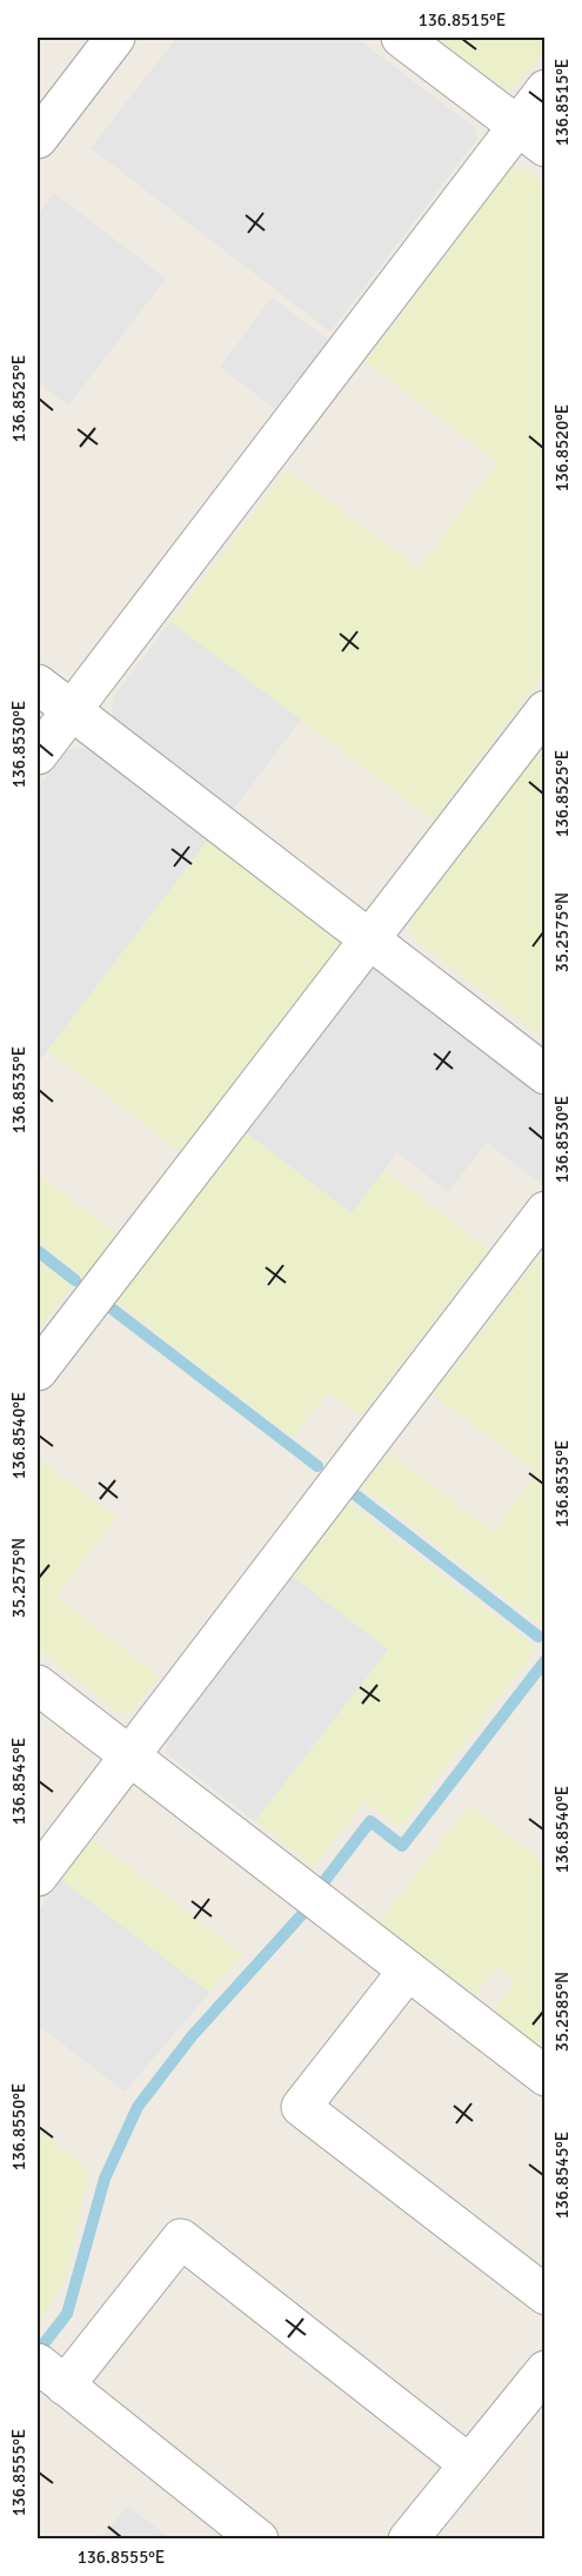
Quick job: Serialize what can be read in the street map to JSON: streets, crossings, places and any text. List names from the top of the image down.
{
  "coordinates": [
    "136.8515°E",
    "136.8525°E",
    "136.8520°E",
    "136.8530°E",
    "35.2575°N",
    "136.8535°E",
    "136.8540°E",
    "136.8545°E",
    "35.2585°N",
    "136.8550°E",
    "136.8555°E"
  ]
}
